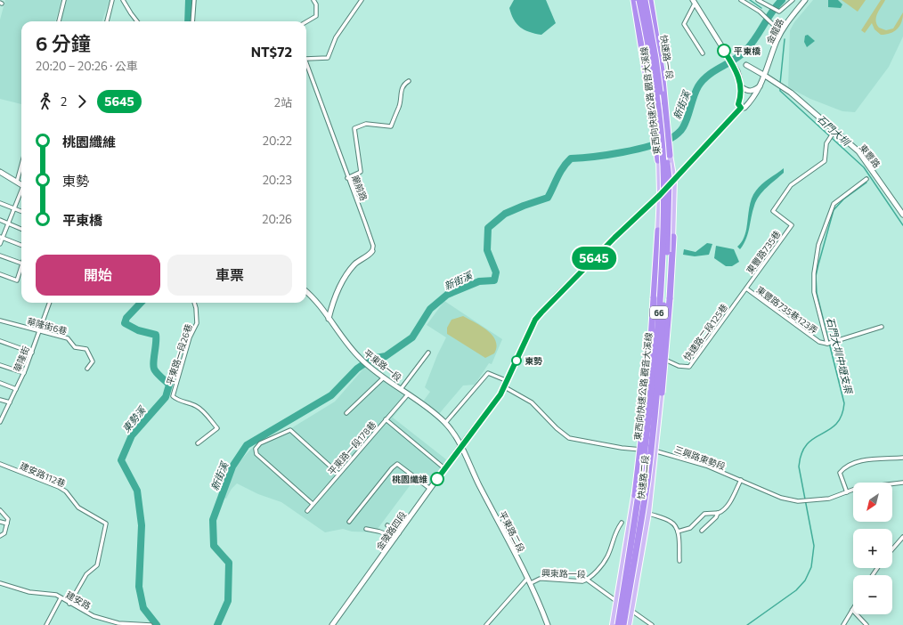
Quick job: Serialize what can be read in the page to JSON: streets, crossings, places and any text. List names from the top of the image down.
{
  "streets": {
    "highway": ["東西向快速公路 觀音大溪線", "66"],
    "main road": ["快速路一段", "快速路二段"],
    "street": [
      "金龍路",
      "東豐路",
      "廟前路",
      "東豐路735巷",
      "東豐路735巷123弄",
      "華隆街6巷",
      "快速路二段125巷",
      "平東路一段26巷",
      "華隆街",
      "平東路一段",
      "平東路一段178巷",
      "三興路東勢段",
      "建安路112巷",
      "金陵路四段",
      "平東路二段",
      "興東路一段",
      "建安路"
    ]
  },
  "crossings": [
    ["金龍路", "東豐路"],
    ["金龍路", "66"],
    ["金龍路", "快速路二段"],
    ["金龍路", "金陵路四段"],
    ["快速路一段", "東西向快速公路 觀音大溪線"],
    ["東豐路", "東豐路735巷"],
    ["廟前路", "平東路一段"],
    ["東豐路735巷", "東豐路735巷123弄"],
    ["東豐路735巷", "快速路二段125巷"],
    ["東豐路735巷123弄", "快速路二段125巷"],
    ["66", "快速路二段"],
    ["66", "金陵路四段"],
    ["華隆街6巷", "華隆街"],
    ["平東路一段", "平東路一段178巷"],
    ["平東路一段", "金陵路四段"],
    ["平東路一段", "平東路二段"],
    ["三興路東勢段", "快速路二段"],
    ["三興路東勢段", "金陵路四段"],
    ["建安路112巷", "建安路"],
    ["快速路二段", "金陵路四段"],
    ["快速路二段", "興東路一段"],
    ["金陵路四段", "平東路二段"],
    ["平東路二段", "興東路一段"]
  ],
  "water": [
    "新街溪",
    "石門大圳",
    "石門大圳中壢支渠",
    "東勢溪"
  ],
  "places": ["平東橋", "東勢", "桃園纖維"],
  "lines": ["bus line 5645"],
  "north": "bottom left",
  "page": {
    "on_map": "5645",
    "heading": ["6 分鐘", "20:20 – 20:26 · 公車", "NT$72"],
    "legs": ["2", "5645", "2站"],
    "list": [
      {
        "name": "桃園纖維",
        "value": "20:22"
      },
      {
        "name": "東勢",
        "value": "20:23"
      },
      {
        "name": "平東橋",
        "value": "20:26"
      }
    ],
    "buttons": ["開始", "車票"],
    "map_buttons": ["+", "−"]
  }
}
